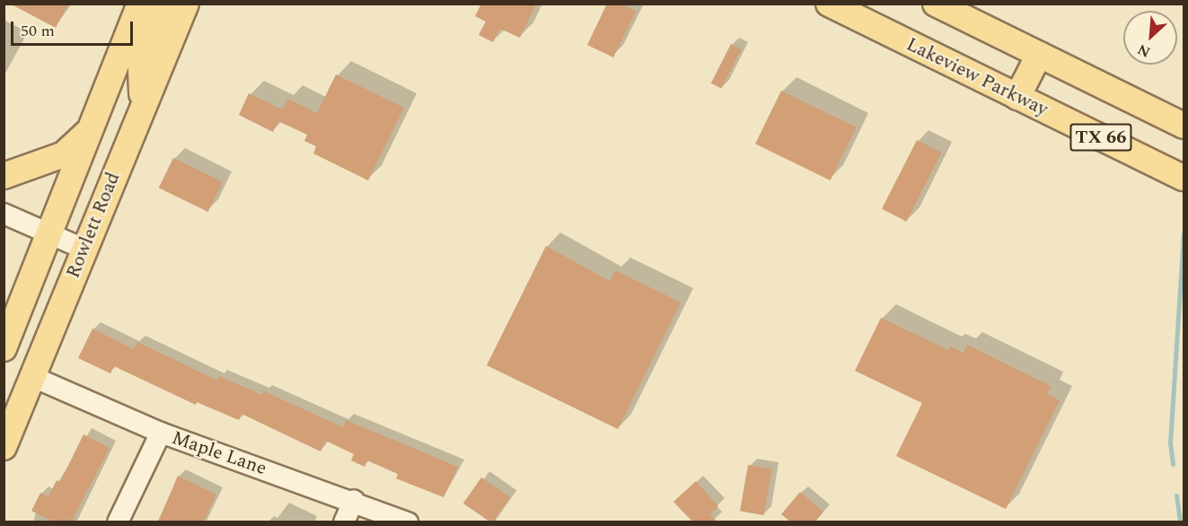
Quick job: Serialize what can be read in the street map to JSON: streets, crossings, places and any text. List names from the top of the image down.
{
  "streets": {
    "main road": ["Lakeview Parkway", "TX 66", "Rowlett Road"],
    "street": ["Maple Lane"]
  },
  "crossings": [
    ["Rowlett Road", "Maple Lane"]
  ],
  "scale_bar": "50 m",
  "north": "bottom left"
}
